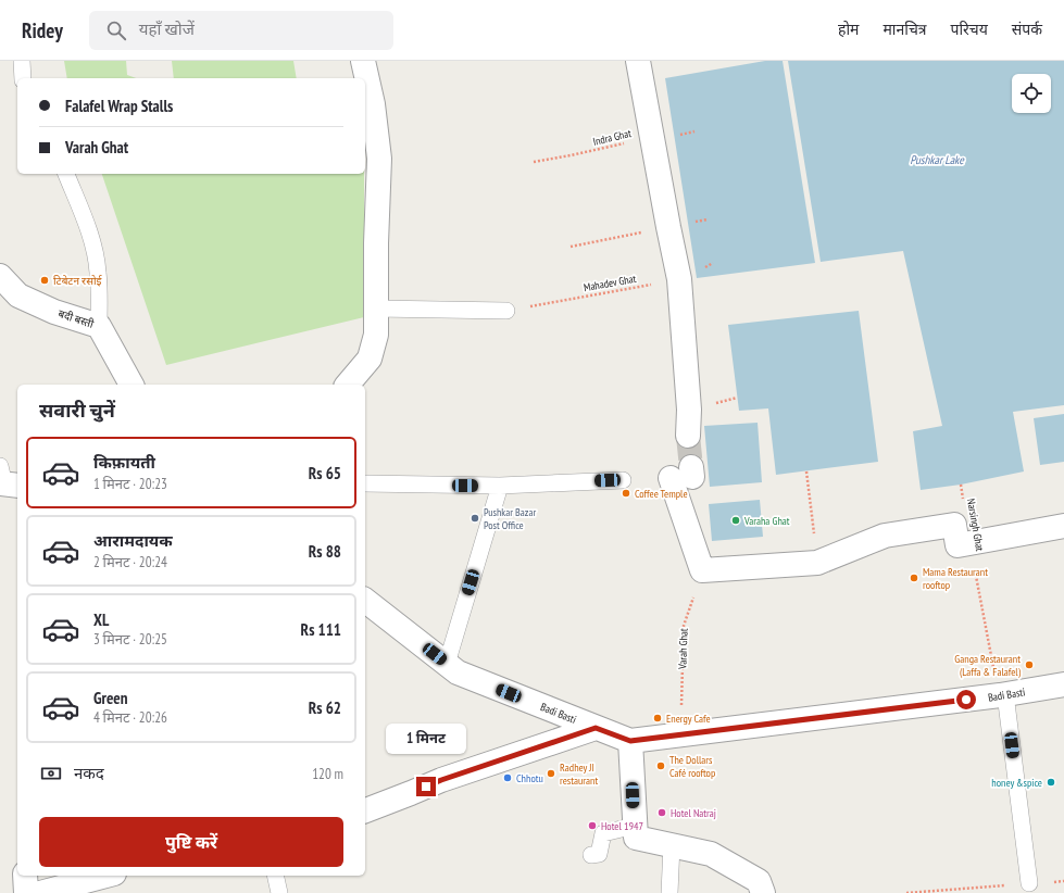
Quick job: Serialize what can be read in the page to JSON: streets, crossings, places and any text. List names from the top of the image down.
{
  "streets": {
    "street": ["बदी बस्ती", "Badi Basti"],
    "path": [
      "Indra Ghat",
      "Mahadev Ghat",
      "Narsingh Ghat",
      "Varah Ghat"
    ]
  },
  "crossings": [
    ["Narsingh Ghat", "Badi Basti"],
    ["Varah Ghat", "Badi Basti"]
  ],
  "water": ["Pushkar Lake"],
  "places": [
    "टिबेटन रसोई",
    "Coffee Temple",
    "Pushkar Bazar Post Office",
    "Varaha Ghat",
    "Mama Restaurant rooftop",
    "Ganga Restaurant (Laffa & Falafel)",
    "Energy Cafe",
    "The Dollars Café rooftop",
    "Radhey JI restaurant",
    "Chhotu",
    "honey &spice",
    "Hotel Natraj",
    "Hotel 1947"
  ],
  "page": {
    "header": "Ridey",
    "search": "यहाँ खोजें",
    "nav": [
      "होम",
      "मानचित्र",
      "परिचय",
      "संपर्क"
    ],
    "banner": ["Falafel Wrap Stalls", "Varah Ghat"],
    "heading": "सवारी चुनें",
    "list": [
      {
        "name": "किफ़ायती",
        "note": "1 मिनट · 20:23",
        "value": "Rs 65"
      },
      {
        "name": "आरामदायक",
        "note": "2 मिनट · 20:24",
        "value": "Rs 88"
      },
      {
        "name": "XL",
        "note": "3 मिनट · 20:25",
        "value": "Rs 111"
      },
      {
        "name": "Green",
        "note": "4 मिनट · 20:26",
        "value": "Rs 62"
      }
    ],
    "bubble": "1 मिनट",
    "pay": ["नकद", "120 m"],
    "buttons": "पुष्टि करें"
  }
}
